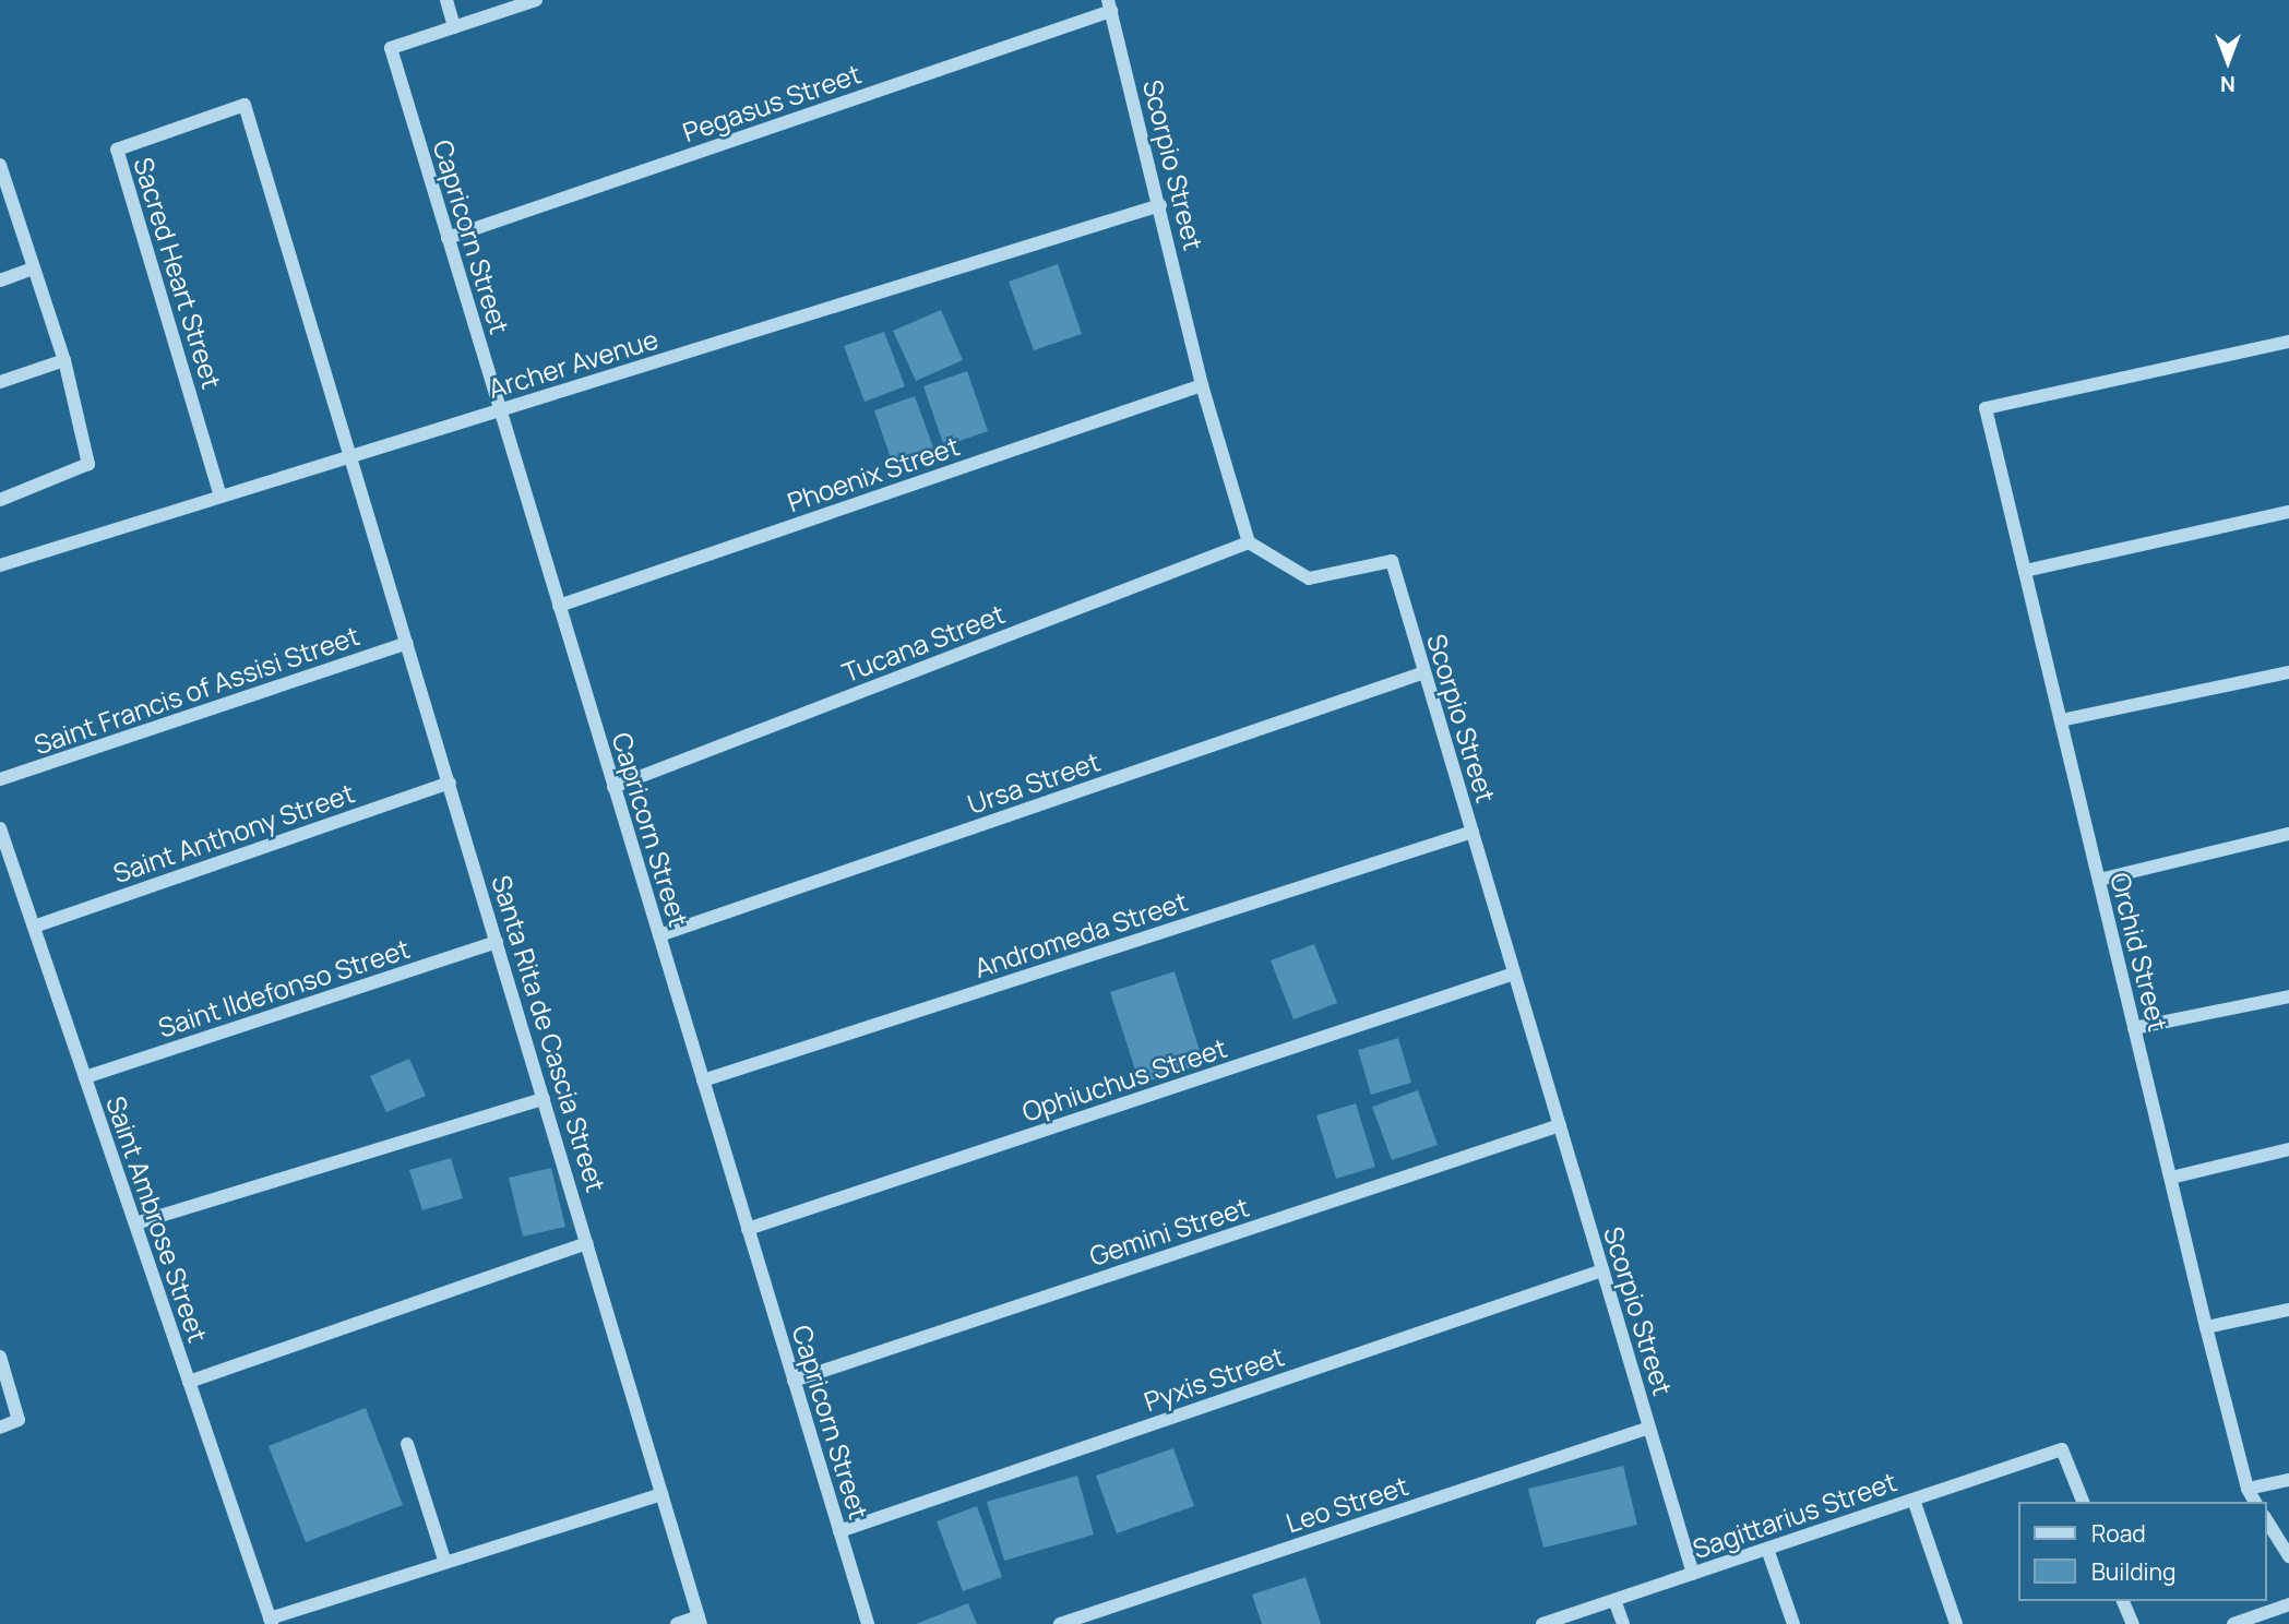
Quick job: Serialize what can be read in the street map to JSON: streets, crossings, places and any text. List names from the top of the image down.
{
  "streets": {
    "street": [
      "Pegasus Street",
      "Scorpio Street",
      "Capricorn Street",
      "Sacred Heart Street",
      "Archer Avenue",
      "Phoenix Street",
      "Tucana Street",
      "Saint Francis of Assisi Street",
      "Ursa Street",
      "Saint Anthony Street",
      "Andromeda Street",
      "Orchid Street",
      "Saint Ildefonso Street",
      "Santa Rita de Cascia Street",
      "Ophiuchus Street",
      "Saint Ambrose Street",
      "Gemini Street",
      "Pyxis Street",
      "Leo Street",
      "Sagittarius Street"
    ]
  },
  "crossings": [
    ["Pegasus Street", "Scorpio Street"],
    ["Pegasus Street", "Capricorn Street"],
    ["Scorpio Street", "Archer Avenue"],
    ["Scorpio Street", "Phoenix Street"],
    ["Scorpio Street", "Tucana Street"],
    ["Scorpio Street", "Ursa Street"],
    ["Scorpio Street", "Andromeda Street"],
    ["Scorpio Street", "Ophiuchus Street"],
    ["Scorpio Street", "Gemini Street"],
    ["Scorpio Street", "Pyxis Street"],
    ["Scorpio Street", "Leo Street"],
    ["Scorpio Street", "Sagittarius Street"],
    ["Capricorn Street", "Archer Avenue"],
    ["Capricorn Street", "Phoenix Street"],
    ["Capricorn Street", "Tucana Street"],
    ["Capricorn Street", "Ursa Street"],
    ["Capricorn Street", "Andromeda Street"],
    ["Capricorn Street", "Ophiuchus Street"],
    ["Capricorn Street", "Gemini Street"],
    ["Capricorn Street", "Pyxis Street"],
    ["Sacred Heart Street", "Archer Avenue"],
    ["Sacred Heart Street", "Santa Rita de Cascia Street"],
    ["Archer Avenue", "Santa Rita de Cascia Street"],
    ["Saint Francis of Assisi Street", "Santa Rita de Cascia Street"],
    ["Saint Anthony Street", "Santa Rita de Cascia Street"],
    ["Saint Anthony Street", "Saint Ambrose Street"],
    ["Saint Ildefonso Street", "Santa Rita de Cascia Street"],
    ["Saint Ildefonso Street", "Saint Ambrose Street"]
  ],
  "legend": ["Road", "Building"],
  "north": "bottom"
}
